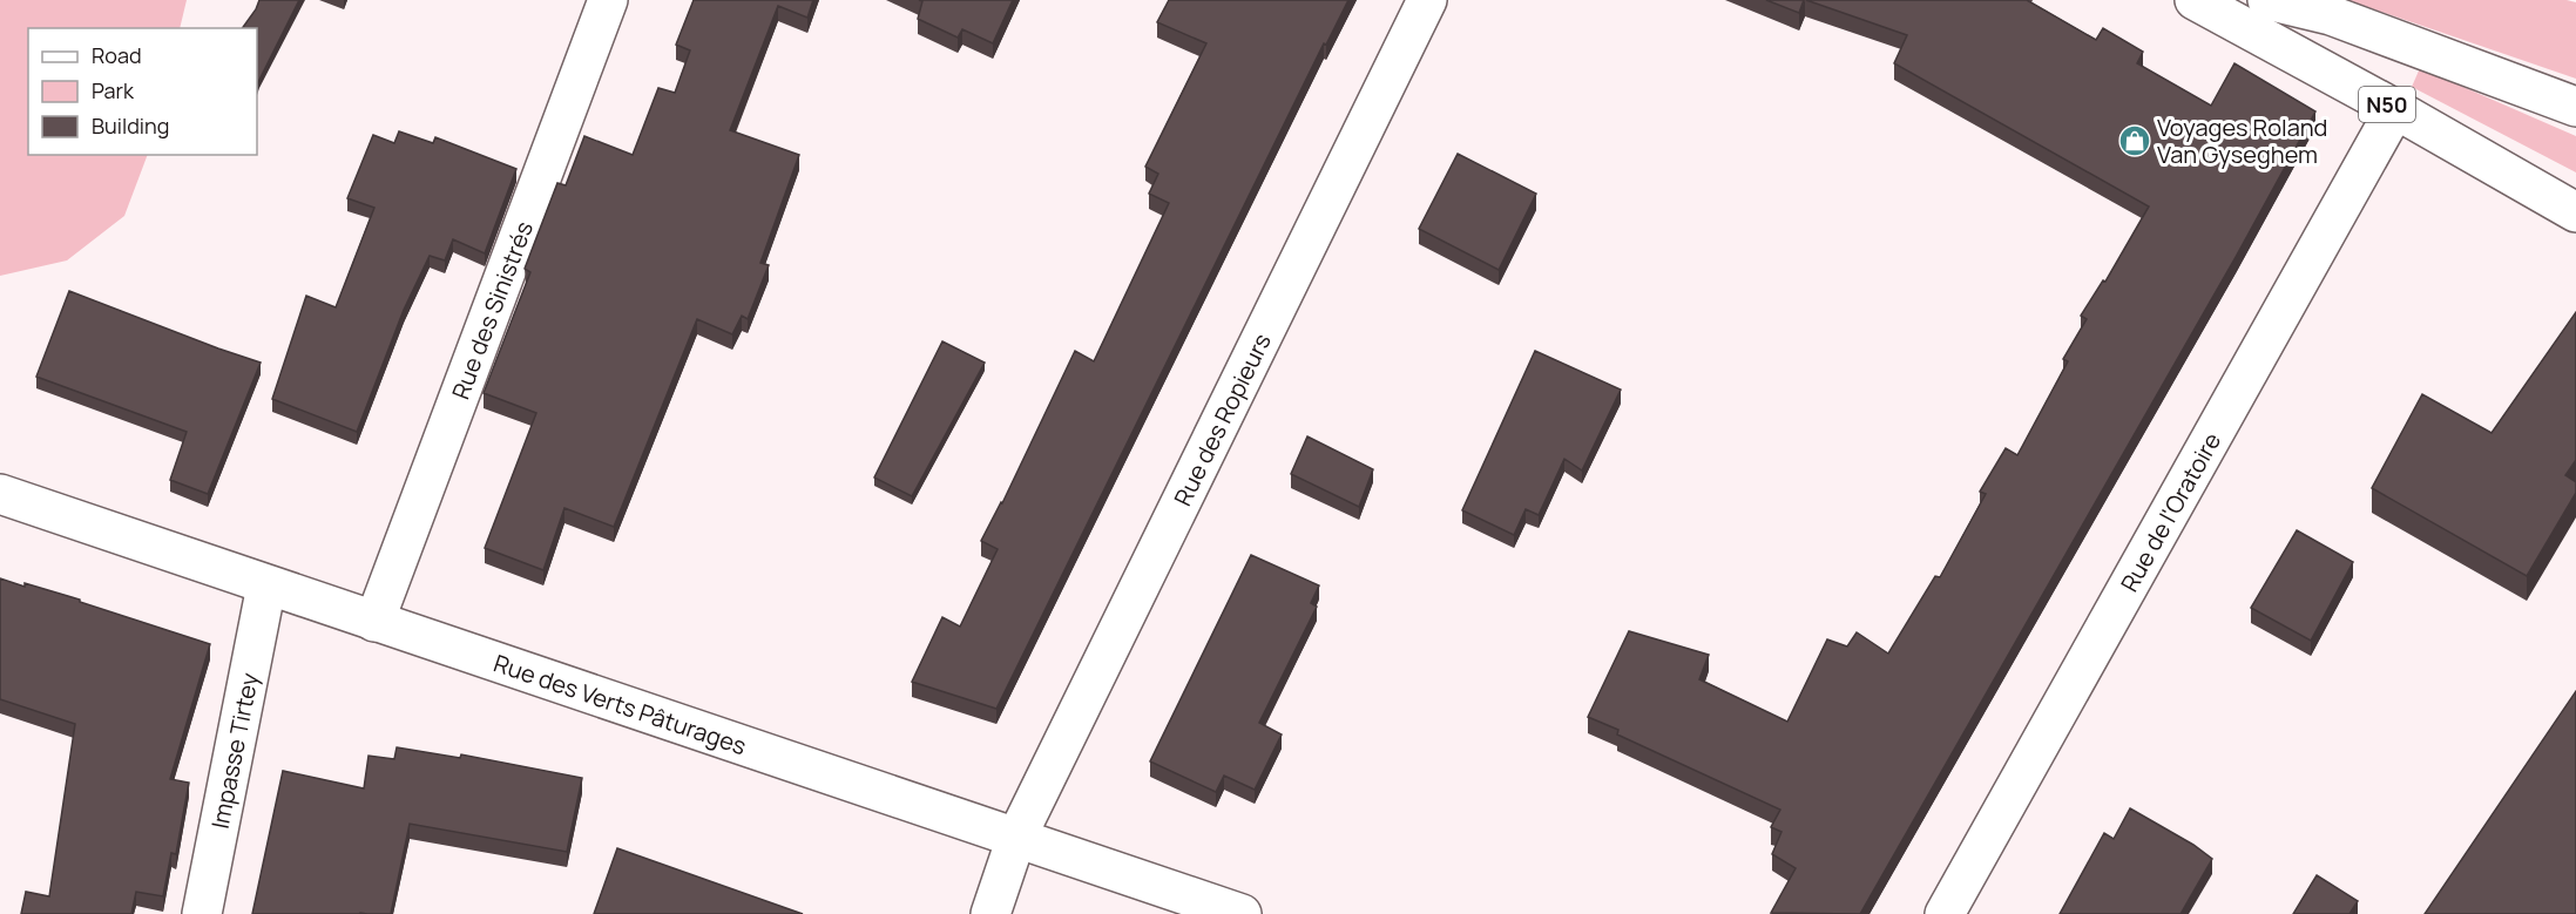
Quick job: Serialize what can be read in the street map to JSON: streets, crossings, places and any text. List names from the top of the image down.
{
  "streets": {
    "street": [
      "N50",
      "Rue des Sinistrés",
      "Rue des Ropieurs",
      "Rue de l'Oratoire",
      "Rue des Verts Pâturages",
      "Impasse Tirtey"
    ]
  },
  "crossings": [
    ["N50", "Rue de l'Oratoire"],
    ["Rue des Sinistrés", "Rue des Verts Pâturages"],
    ["Rue des Ropieurs", "Rue des Verts Pâturages"],
    ["Rue des Verts Pâturages", "Impasse Tirtey"]
  ],
  "places": {
    "shop": ["Voyages Roland Van Gyseghem"]
  },
  "legend": ["Road", "Park", "Building"]
}
